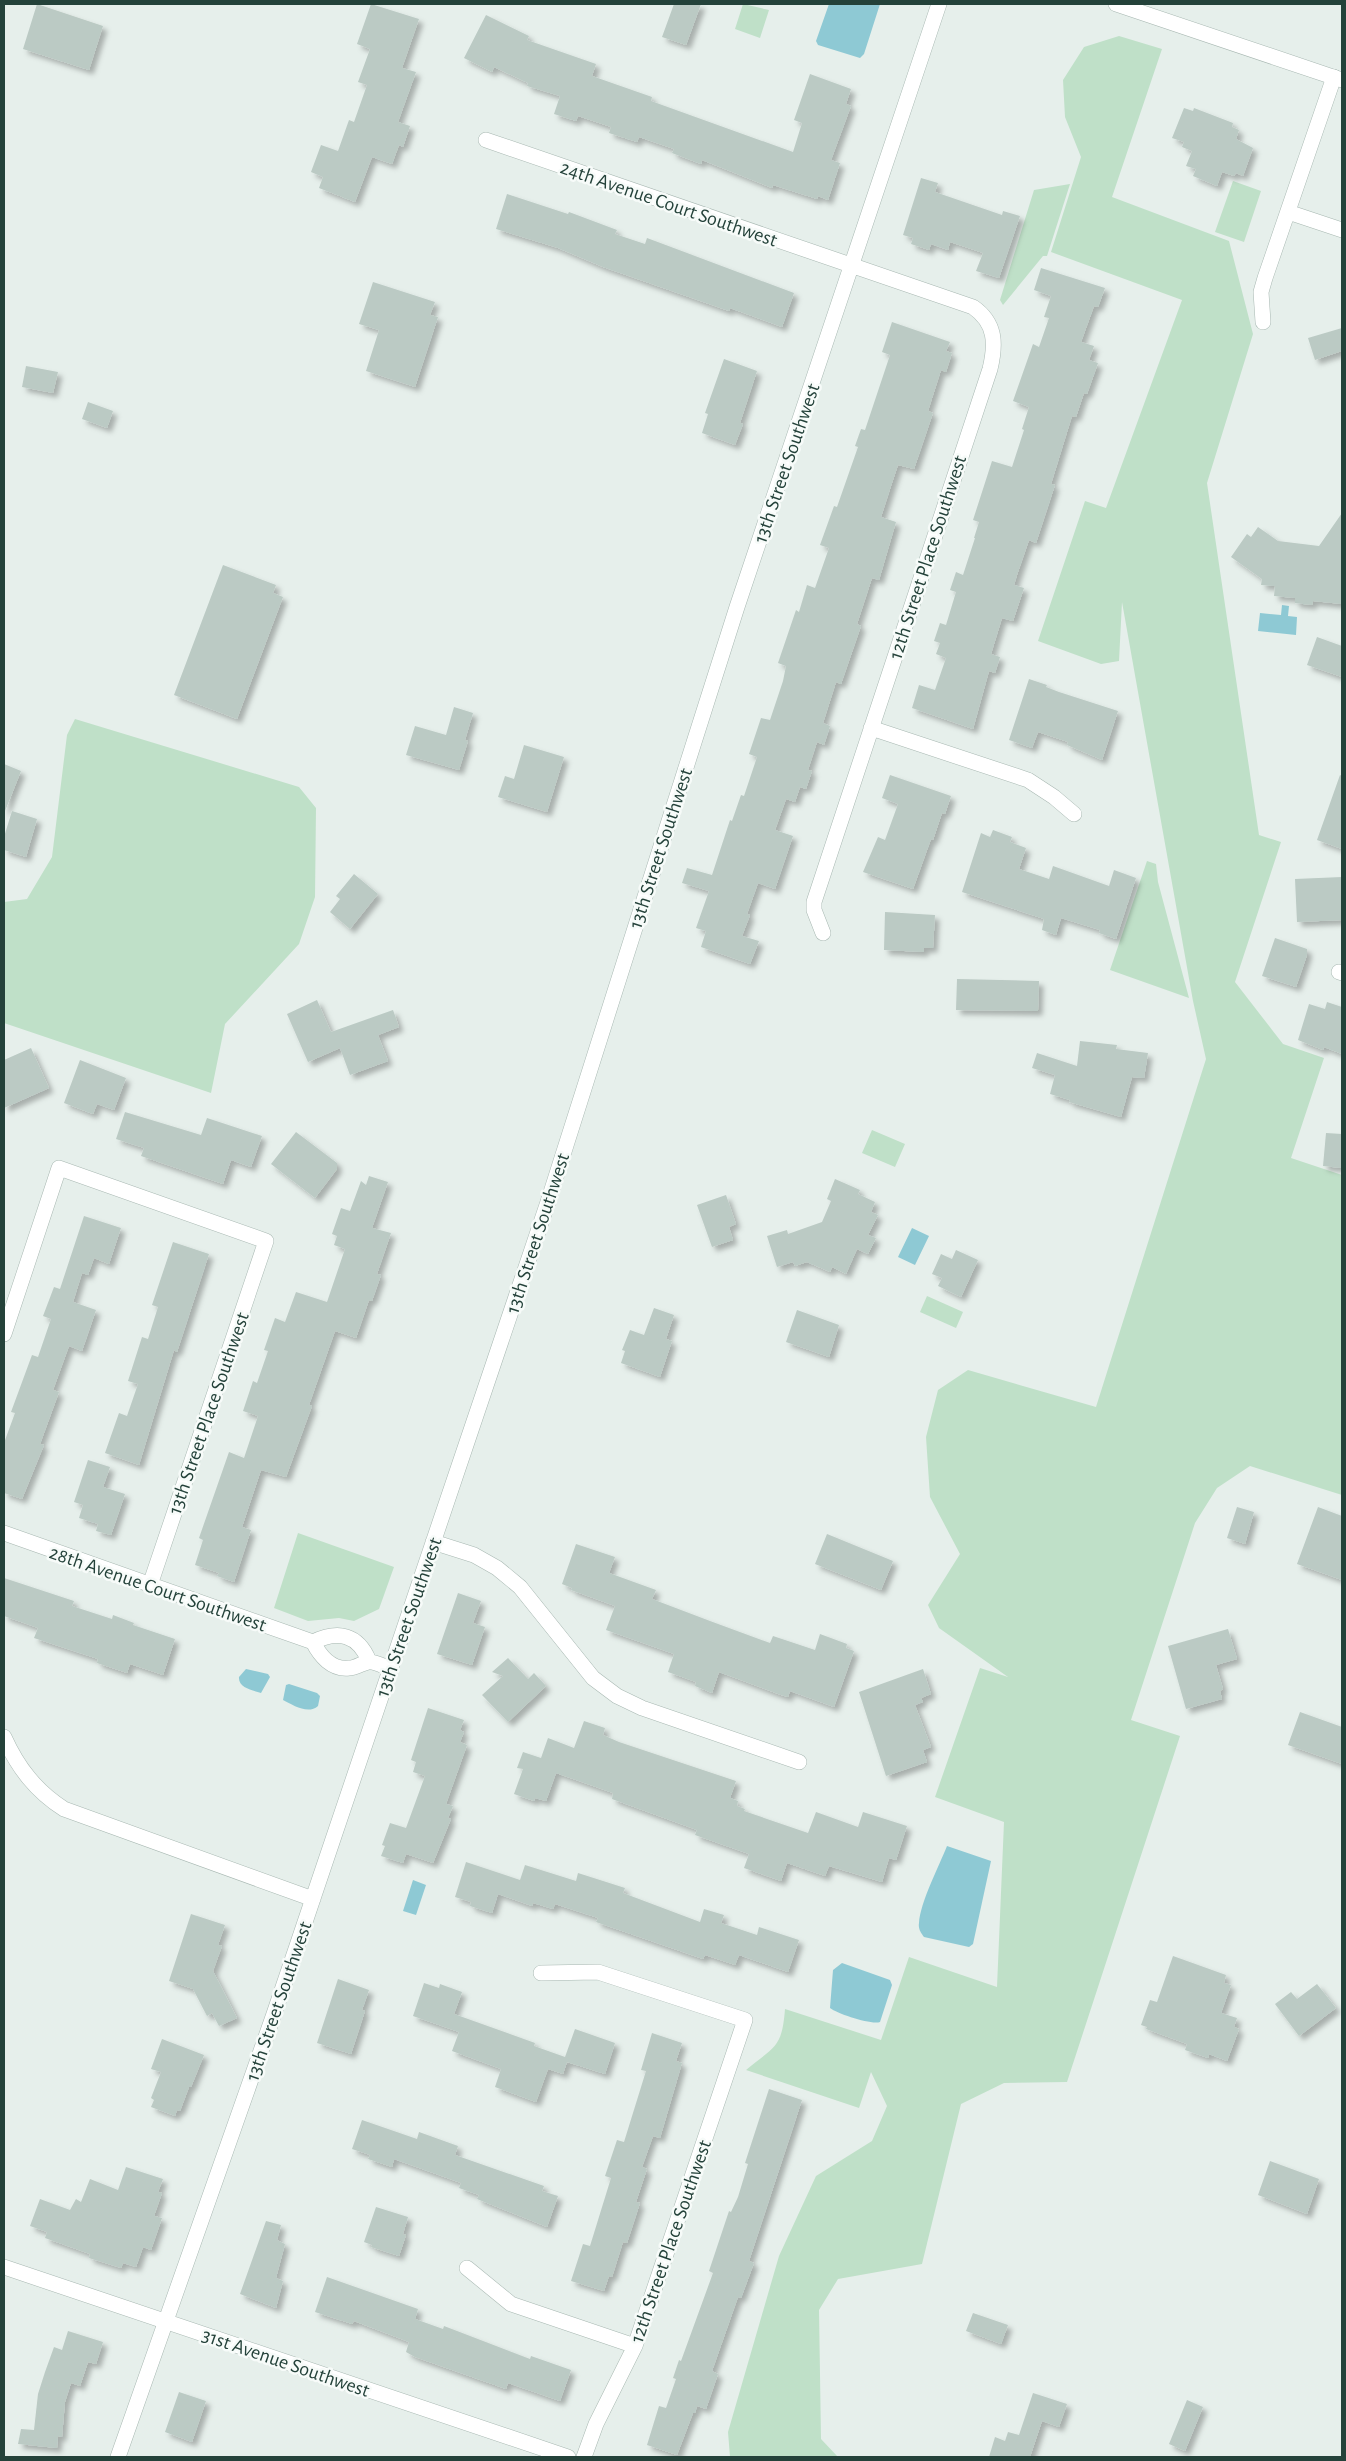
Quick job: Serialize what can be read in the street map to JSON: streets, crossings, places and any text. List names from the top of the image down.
{
  "streets": {
    "street": [
      "24th Avenue Court Southwest",
      "13th Street Southwest",
      "12th Street Place Southwest",
      "13th Street Place Southwest",
      "28th Avenue Court Southwest",
      "31st Avenue Southwest"
    ]
  },
  "crossings": [
    ["24th Avenue Court Southwest", "13th Street Southwest"],
    ["24th Avenue Court Southwest", "12th Street Place Southwest"],
    ["13th Street Southwest", "12th Street Place Southwest"],
    ["13th Street Southwest", "31st Avenue Southwest"],
    ["13th Street Place Southwest", "28th Avenue Court Southwest"]
  ]
}
